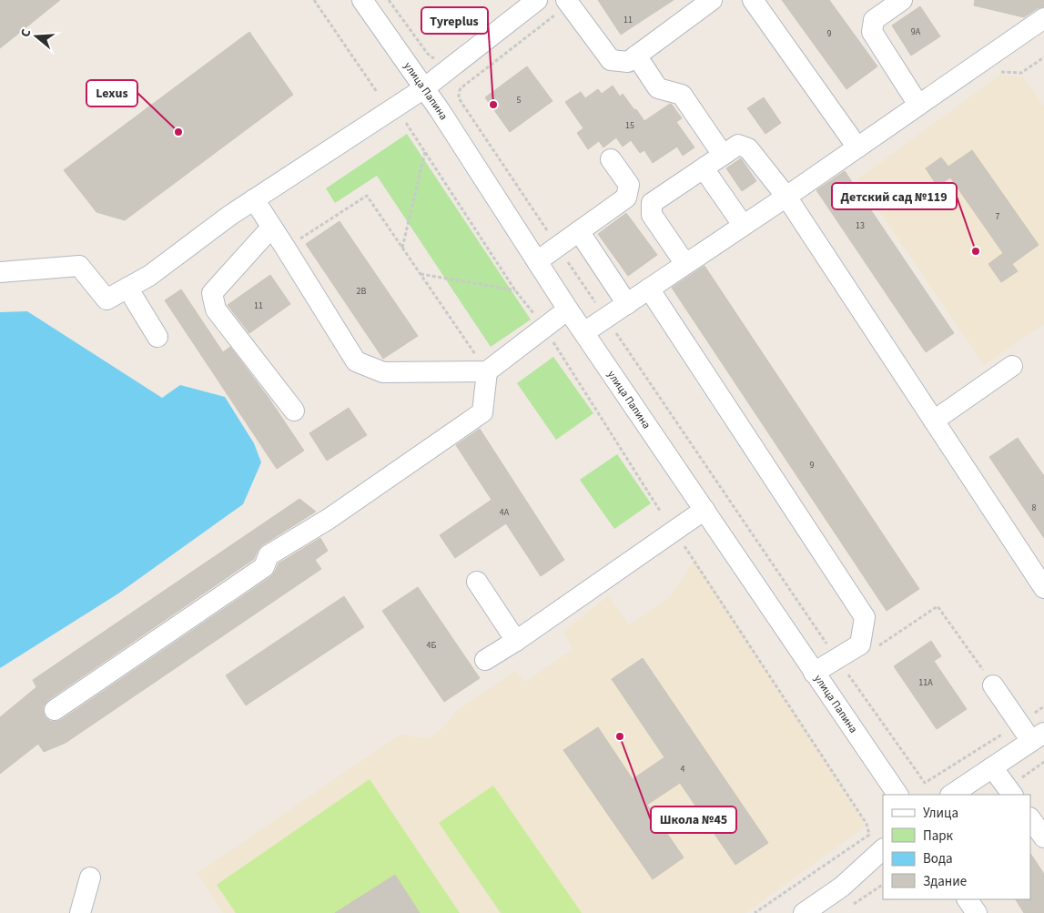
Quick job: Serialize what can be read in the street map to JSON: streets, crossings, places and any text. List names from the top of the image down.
{
  "streets": {
    "street": ["улица Папина"]
  },
  "places": [
    "Tyreplus",
    "Lexus",
    "Детский сад №119",
    "Школа №45"
  ],
  "house_numbers": [
    "11",
    "9А",
    "9",
    "5",
    "15",
    "7",
    "13",
    "2В",
    "11",
    "9",
    "8",
    "4А",
    "4Б",
    "11А",
    "4"
  ],
  "legend": [
    "Улица",
    "Парк",
    "Вода",
    "Здание"
  ],
  "north": "left"
}
